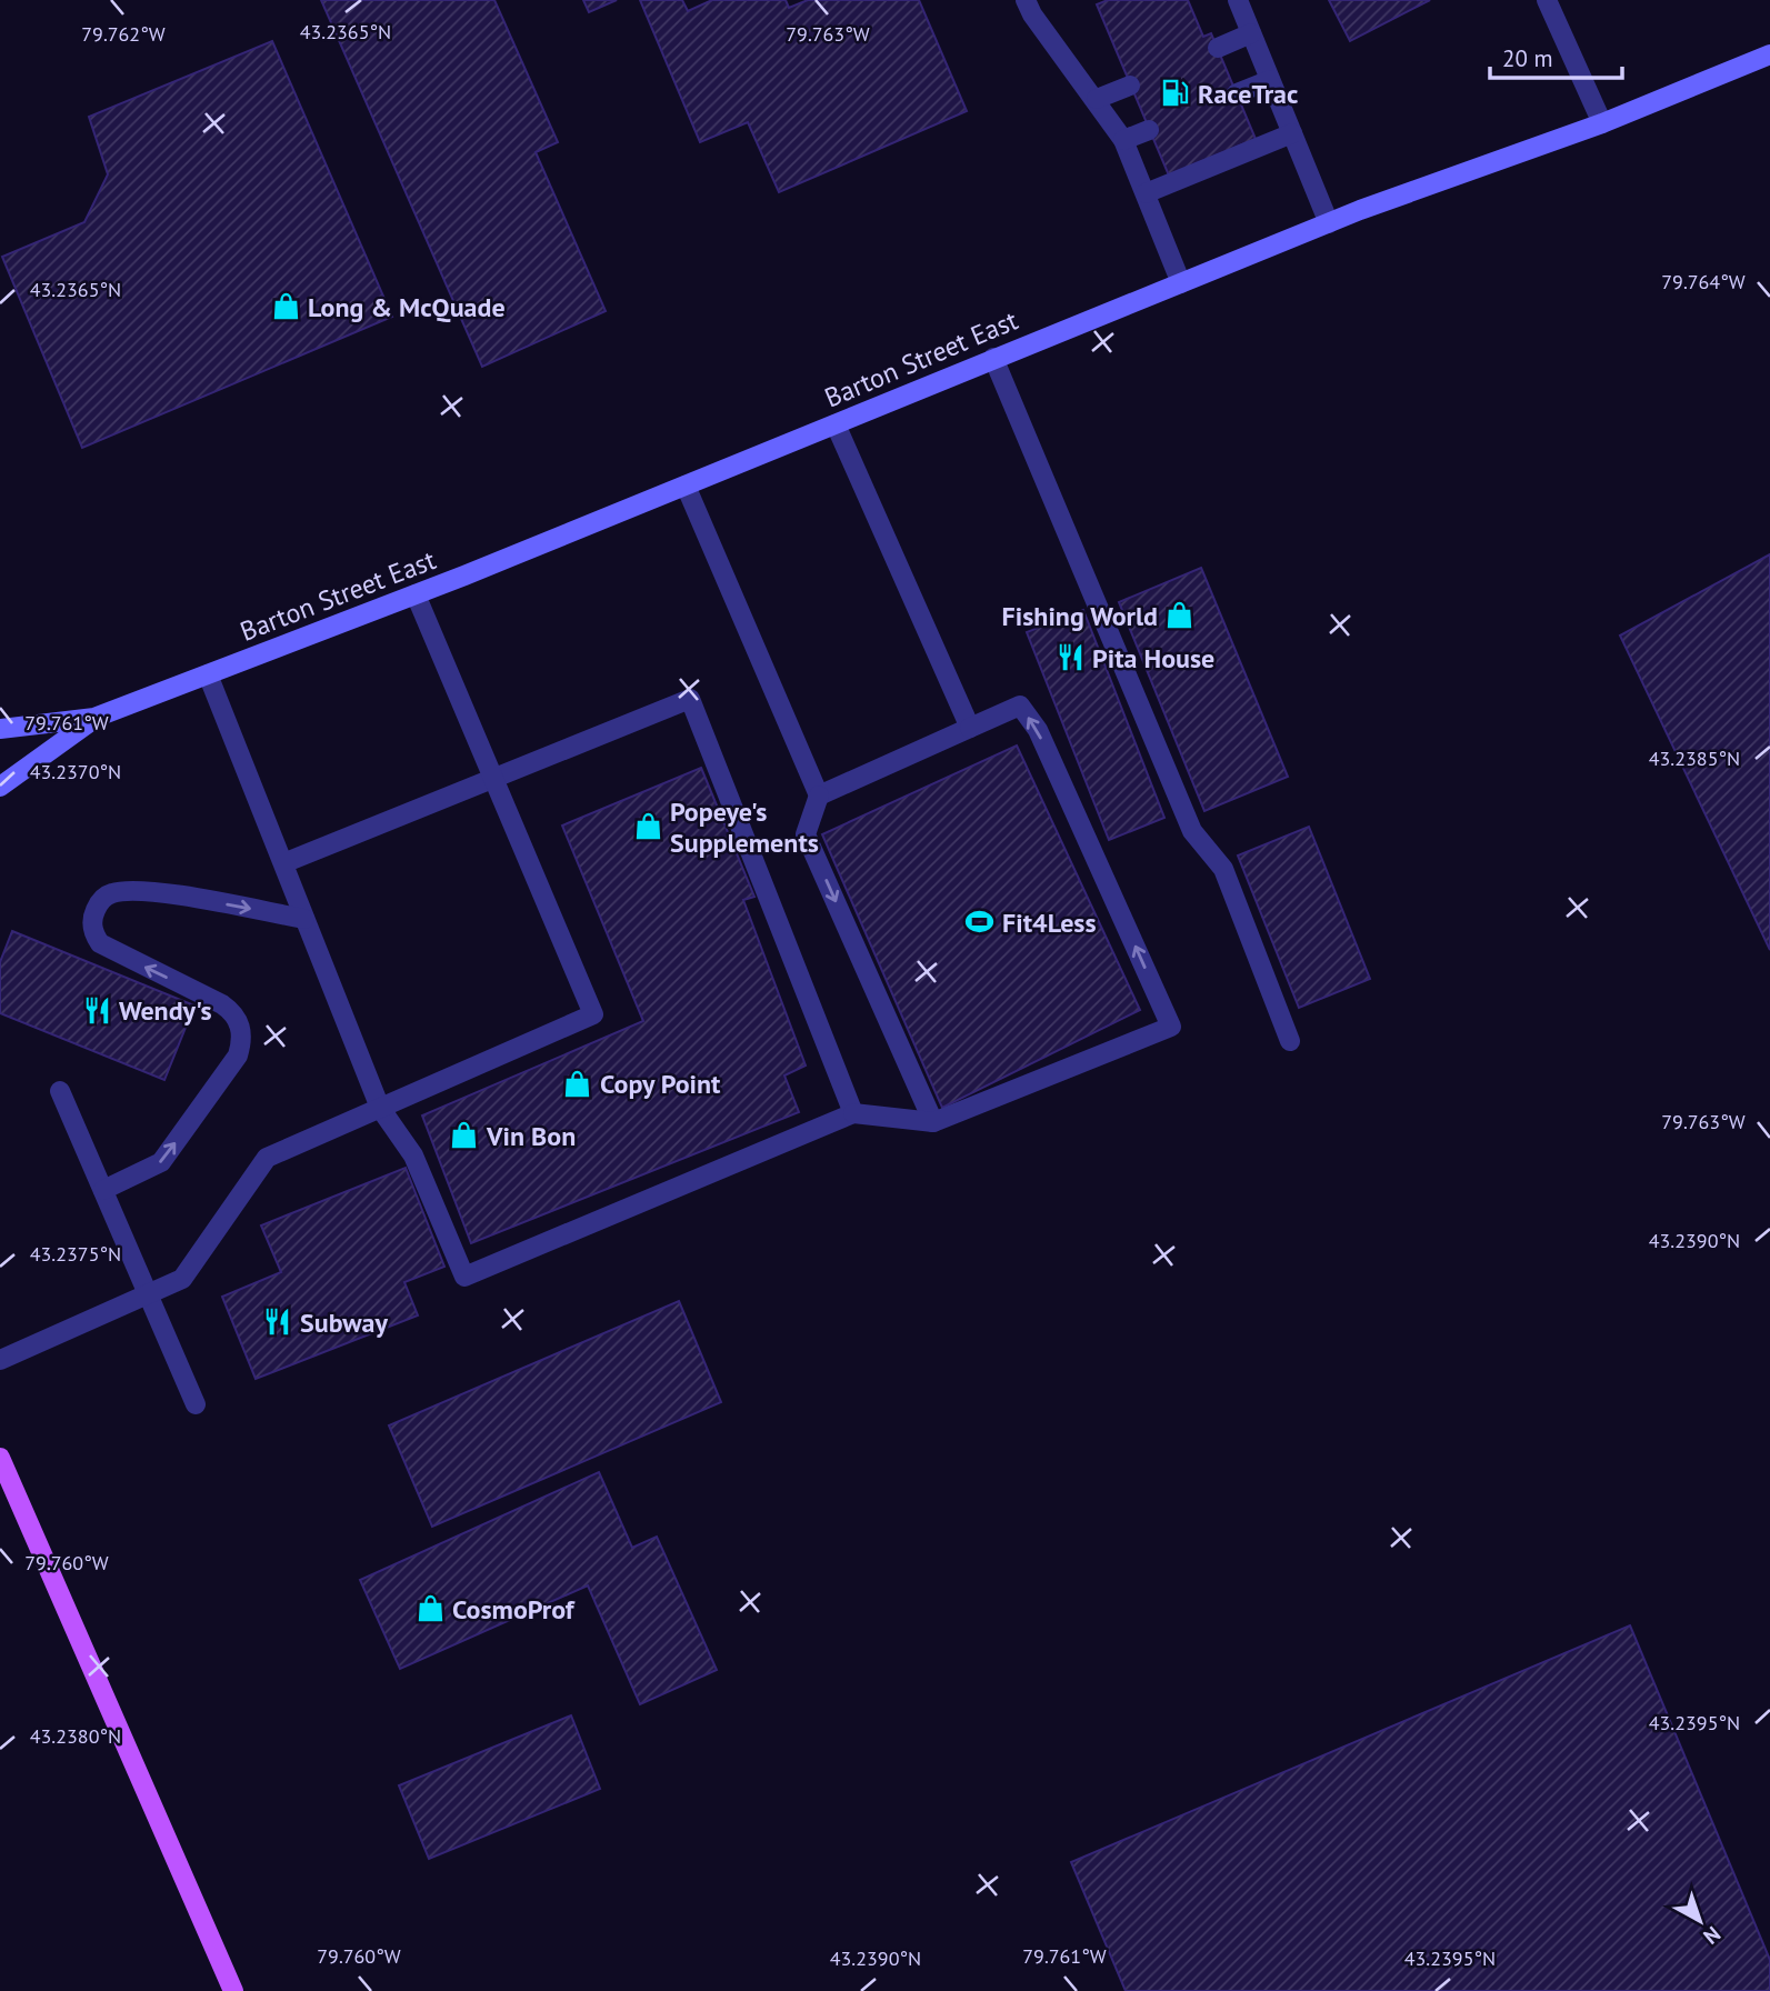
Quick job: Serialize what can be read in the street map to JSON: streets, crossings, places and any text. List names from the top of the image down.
{
  "streets": {
    "main road": ["Barton Street East"]
  },
  "places": {
    "fuel station": ["RaceTrac"],
    "shop": [
      "Long & McQuade",
      "Fishing World",
      "Popeye's Supplements",
      "Copy Point",
      "Vin Bon",
      "CosmoProf"
    ],
    "restaurant": ["Pita House", "Wendy's", "Subway"],
    "sports": ["Fit4Less"]
  },
  "scale_bar": "20 m",
  "north": "bottom right",
  "coordinates": [
    "43.2365°N",
    "79.762°W",
    "79.763°W",
    "79.764°W",
    "79.761°W",
    "43.2385°N",
    "43.2370°N",
    "43.2390°N",
    "43.2375°N",
    "79.760°W",
    "43.2395°N",
    "43.2380°N"
  ]
}
